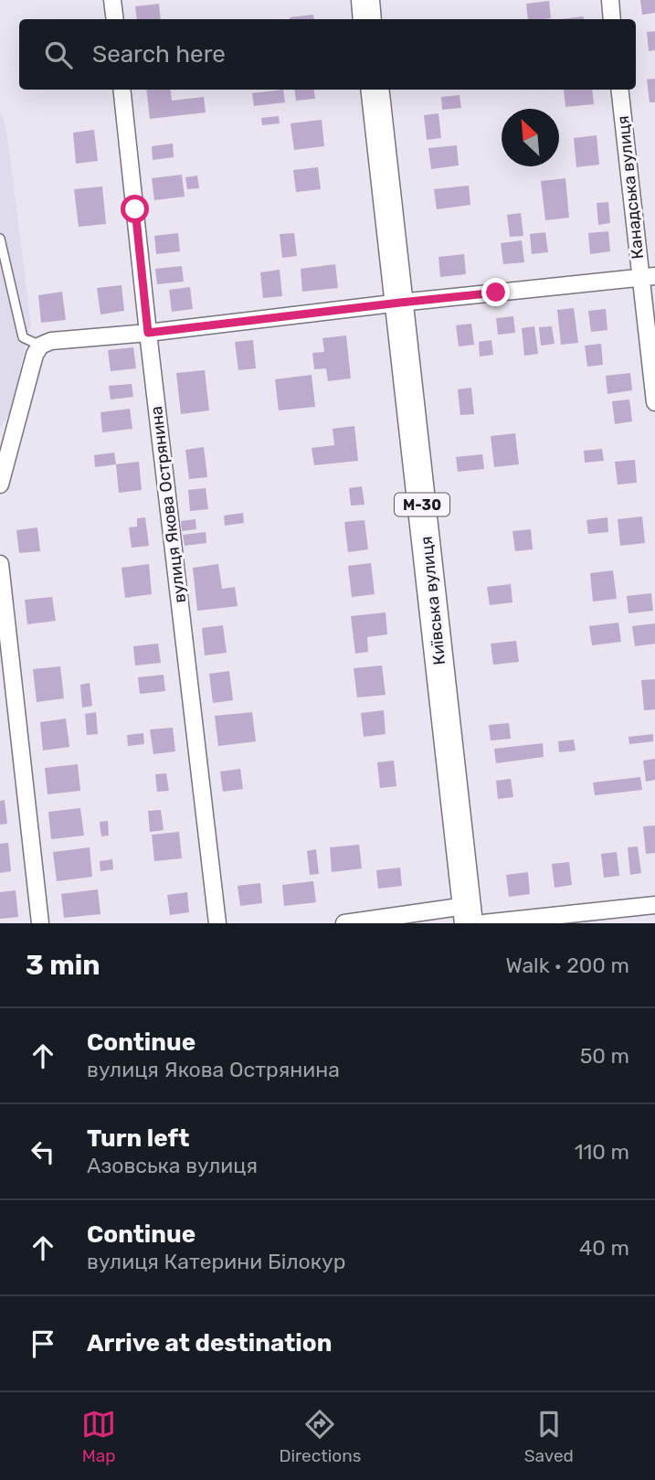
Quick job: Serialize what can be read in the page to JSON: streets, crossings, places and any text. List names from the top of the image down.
{
  "streets": {
    "highway": ["М-30", "Київська вулиця"],
    "street": ["Канадська вулиця", "вулиця Якова Острянина"]
  },
  "north": "top left",
  "page": {
    "search": "Search here",
    "heading": ["3 min", "Walk · 200 m"],
    "list": [
      ["Continue", "вулиця Якова Острянина", "50 m"],
      ["Turn left", "Азовська вулиця", "110 m"],
      ["Continue", "вулиця Катерини Білокур", "40 m"],
      "Arrive at destination"
    ],
    "nav": ["Map", "Directions", "Saved"]
  }
}
